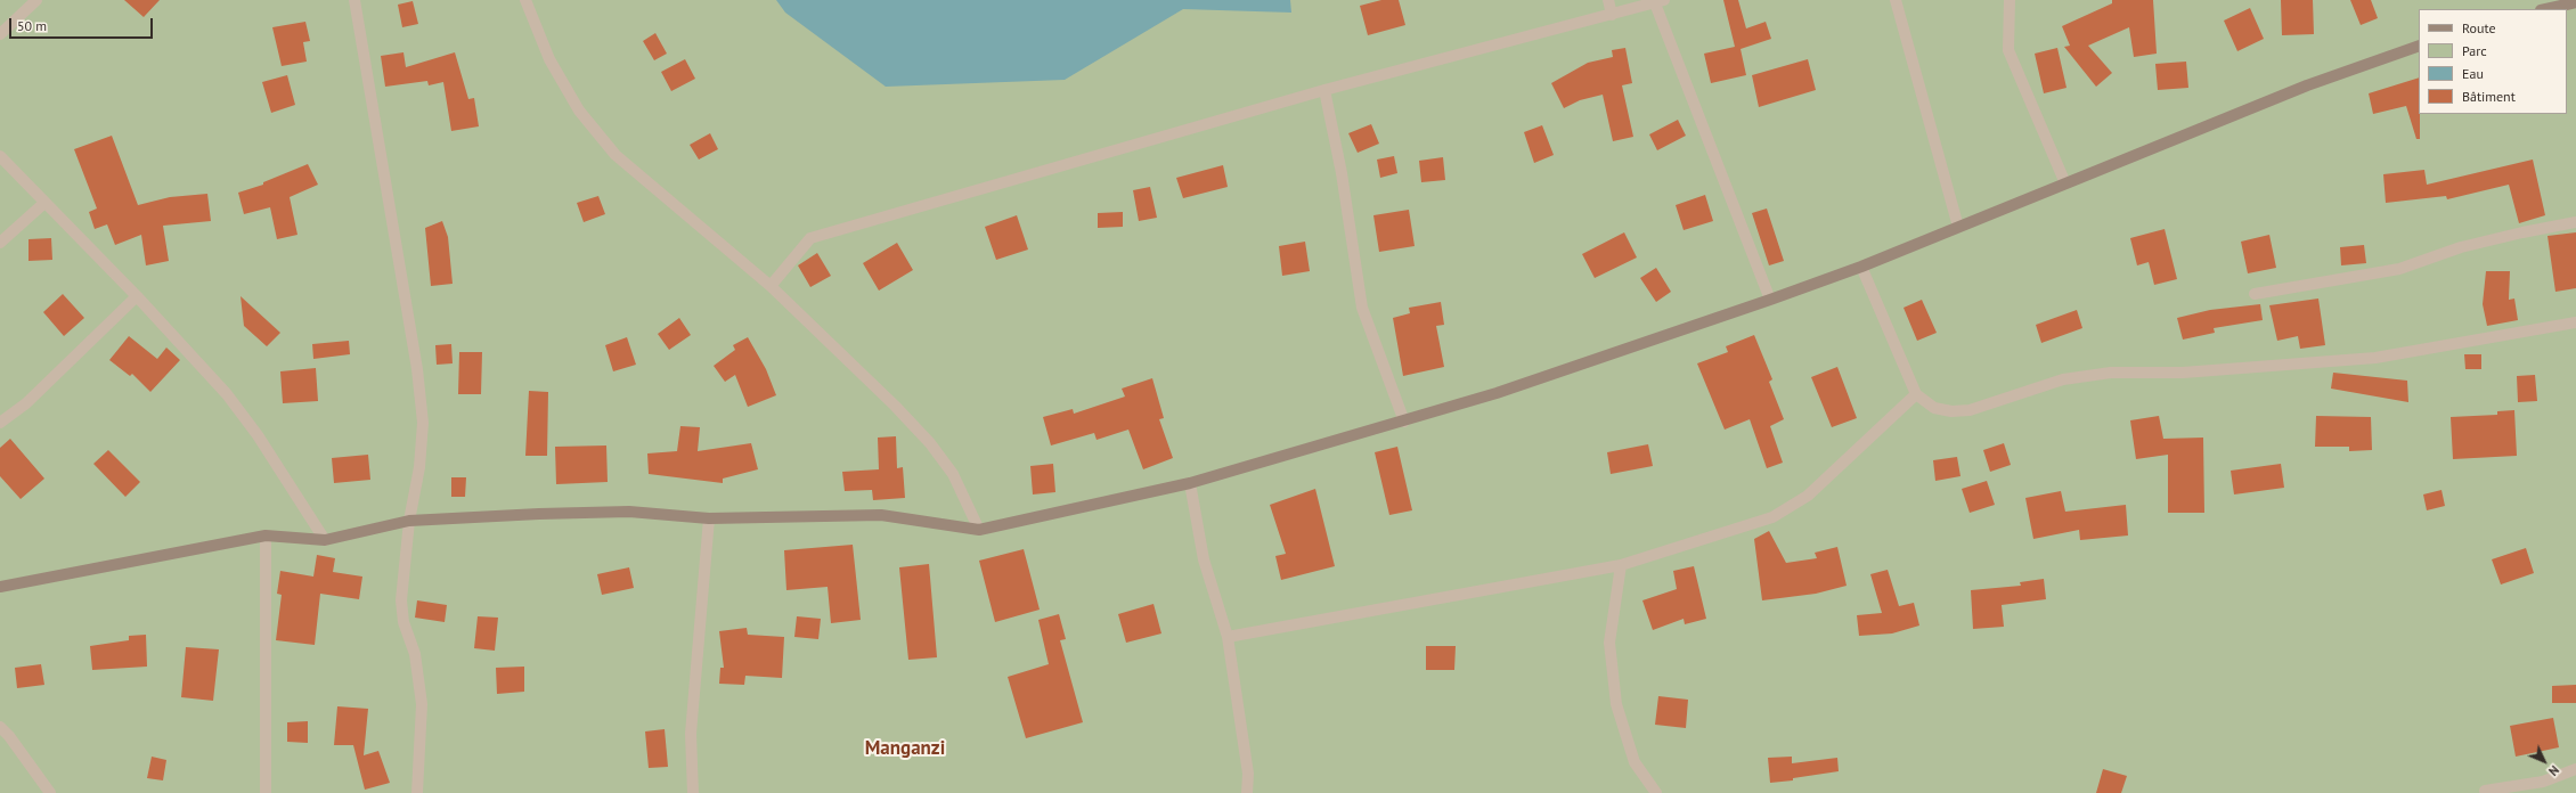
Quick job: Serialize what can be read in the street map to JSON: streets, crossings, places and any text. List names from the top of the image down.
{
  "districts": ["Manganzi"],
  "legend": [
    "Route",
    "Parc",
    "Eau",
    "Bâtiment"
  ],
  "scale_bar": "50 m",
  "north": "bottom right"
}
